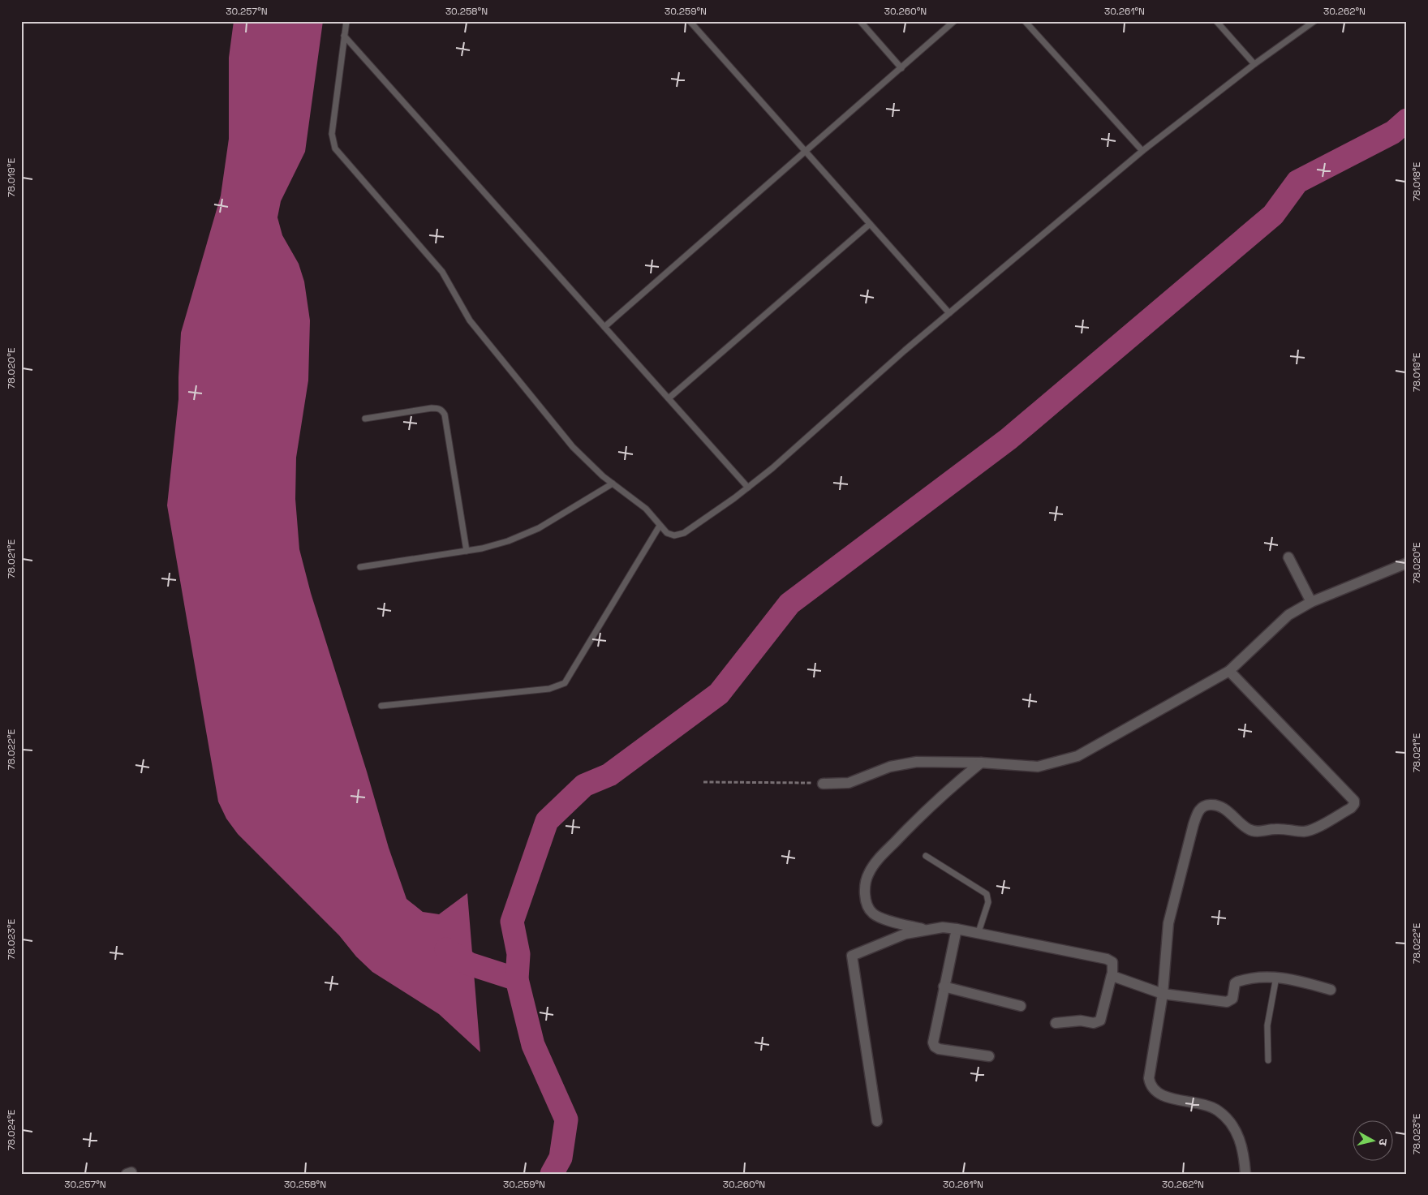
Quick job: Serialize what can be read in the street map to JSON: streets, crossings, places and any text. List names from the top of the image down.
{
  "north": "right",
  "coordinates": [
    "30.257°N",
    "30.258°N",
    "30.259°N",
    "30.260°N",
    "30.261°N",
    "30.262°N",
    "78.019°E",
    "78.018°E",
    "78.020°E",
    "78.021°E",
    "78.022°E",
    "78.023°E",
    "78.024°E"
  ]
}
